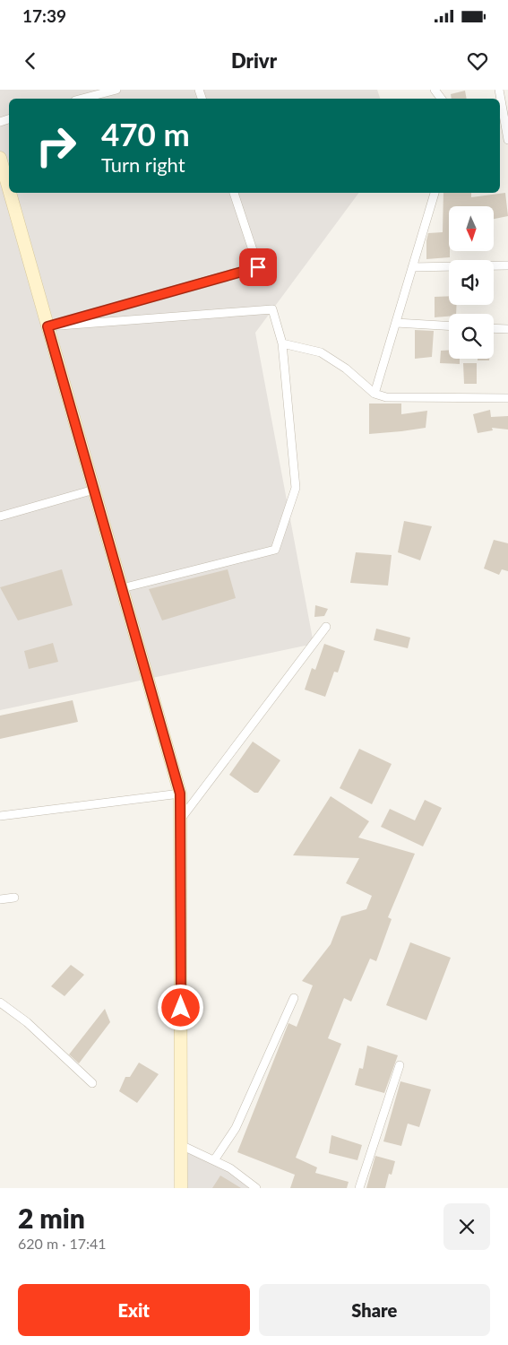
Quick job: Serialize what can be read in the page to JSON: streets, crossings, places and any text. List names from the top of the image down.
{
  "north": "bottom",
  "page": {
    "status": "17:39",
    "header": "Drivr",
    "turn": ["470 m", "Turn right"],
    "heading": ["2 min", "620 m · 17:41"],
    "buttons": ["Exit", "Share"]
  }
}
